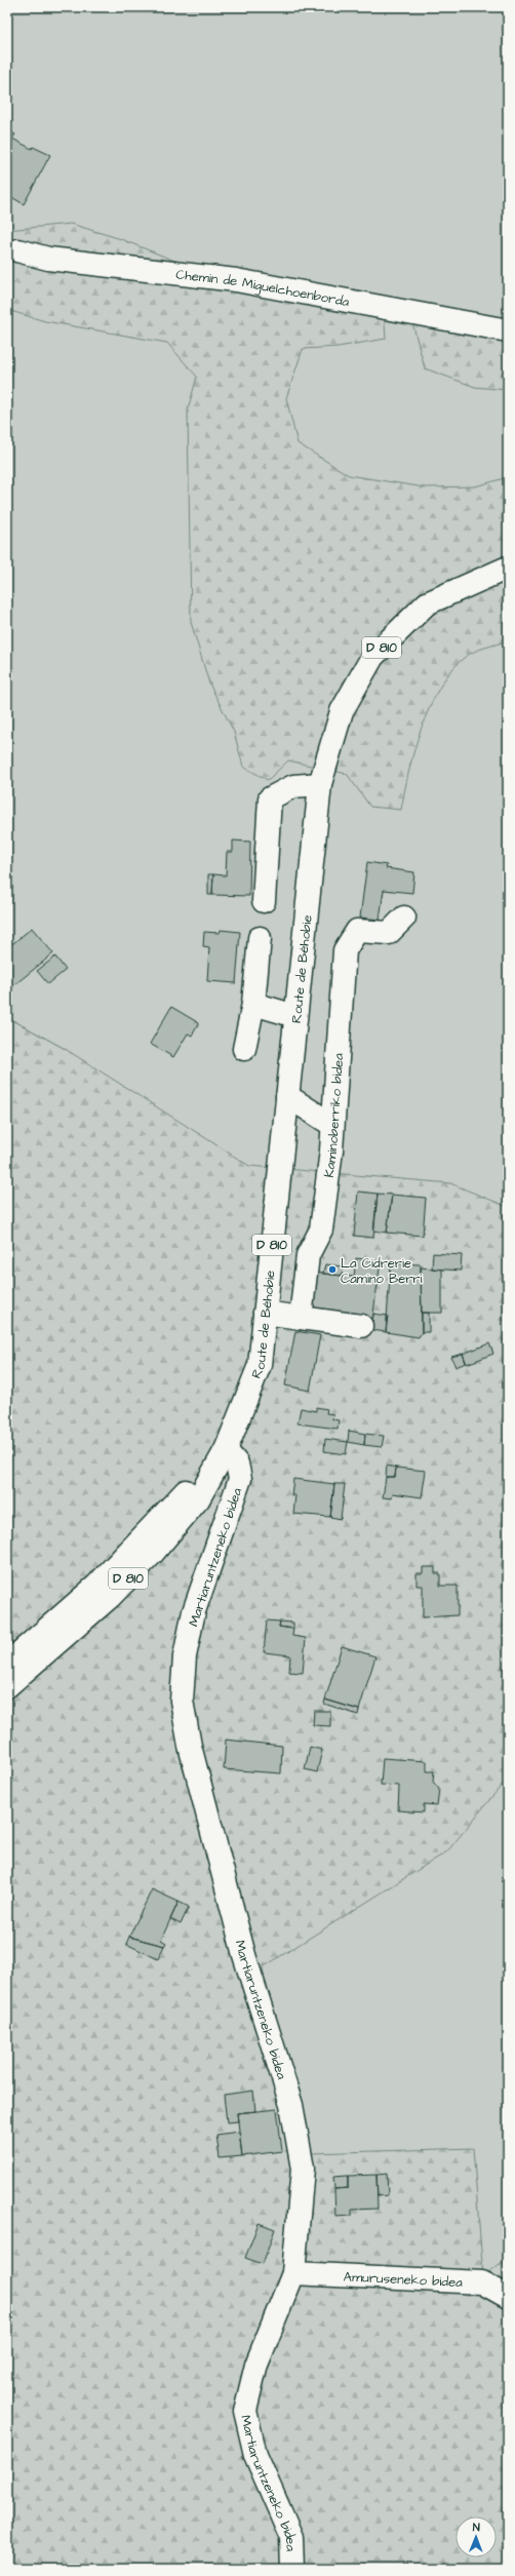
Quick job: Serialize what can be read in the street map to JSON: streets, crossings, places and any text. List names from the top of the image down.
{
  "streets": {
    "main road": [
      "Chemin de Miguelchoenborda",
      "D 810",
      "Route de Béhobie",
      "Kaminoberriko bidea",
      "Martiaruntzeneko bidea",
      "Amuruseneko bidea"
    ]
  },
  "crossings": [
    ["Route de Béhobie", "Martiaruntzeneko bidea"],
    ["Martiaruntzeneko bidea", "Amuruseneko bidea"]
  ],
  "places": ["La Cidrerie Camino Berri"],
  "north": "top"
}
